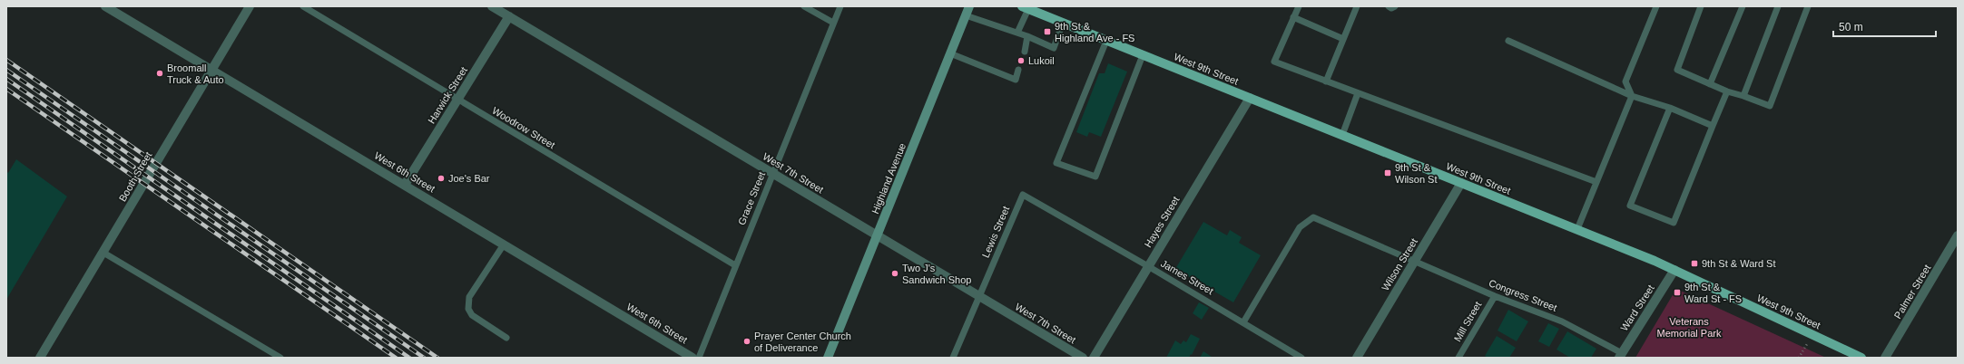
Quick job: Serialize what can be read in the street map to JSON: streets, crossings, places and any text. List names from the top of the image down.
{
  "streets": {
    "main road": ["West 9th Street", "Highland Avenue"],
    "street": [
      "Harwick Street",
      "West 6th Street",
      "West 7th Street",
      "Booth Street",
      "Hayes Street",
      "Wilson Street",
      "Palmer Street",
      "Ward Street"
    ],
    "lane": [
      "Woodrow Street",
      "Grace Street",
      "Lewis Street",
      "James Street",
      "Congress Street",
      "Mill Street"
    ]
  },
  "crossings": [
    ["West 9th Street", "Hayes Street"],
    ["West 9th Street", "Wilson Street"],
    ["West 9th Street", "Ward Street"],
    ["Harwick Street", "Woodrow Street"],
    ["Harwick Street", "West 6th Street"],
    ["Harwick Street", "West 7th Street"],
    ["Woodrow Street", "Grace Street"],
    ["West 6th Street", "Booth Street"],
    ["West 7th Street", "Highland Avenue"],
    ["West 7th Street", "Grace Street"],
    ["West 7th Street", "Lewis Street"],
    ["Hayes Street", "James Street"],
    ["Lewis Street", "James Street"],
    ["Wilson Street", "Congress Street"],
    ["James Street", "Congress Street"],
    ["Congress Street", "Ward Street"],
    ["Congress Street", "Mill Street"]
  ],
  "parks": ["Veterans Memorial Park"],
  "places": {
    "transit": [
      "9th St & Highland Ave - FS",
      "9th St & Wilson St",
      "9th St & Ward St",
      "9th St & Ward St - FS"
    ],
    "other": [
      "Lukoil",
      "Broomall Truck & Auto",
      "Joe's Bar",
      "Two J's Sandwich Shop",
      "Prayer Center Church of Deliverance"
    ]
  },
  "scale_bar": "50 m"
}
